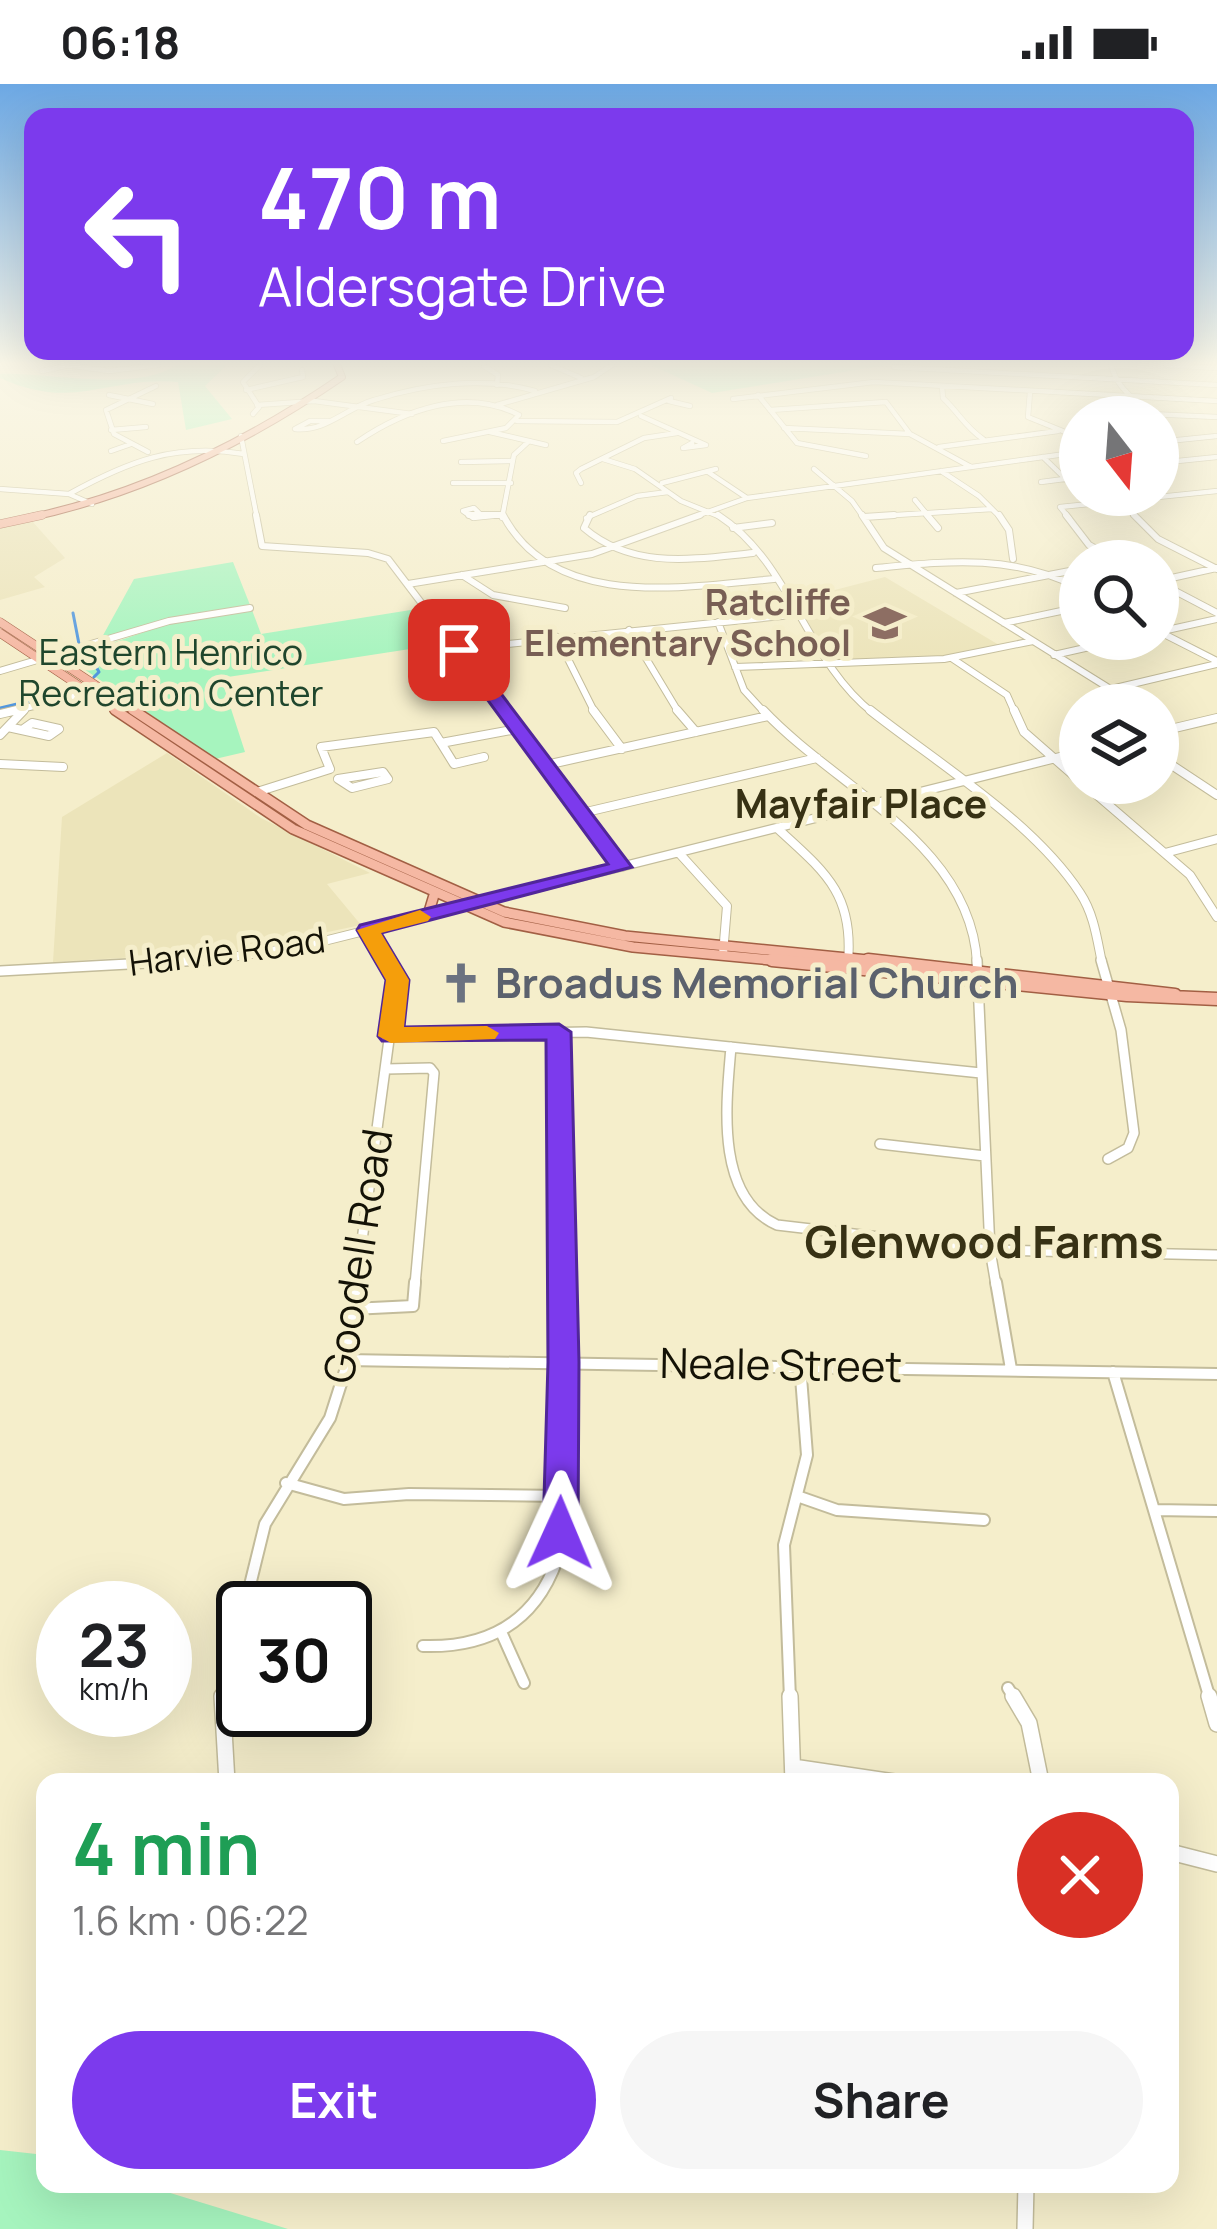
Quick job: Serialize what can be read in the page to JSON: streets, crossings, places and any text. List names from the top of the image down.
{
  "streets": {
    "street": ["Harvie Road", "Goodell Road", "Neale Street"]
  },
  "crossings": [
    ["Harvie Road", "Goodell Road"],
    ["Goodell Road", "Neale Street"]
  ],
  "districts": ["Mayfair Place", "Glenwood Farms"],
  "parks": ["Eastern Henrico Recreation Center"],
  "places": {
    "school or university": ["Ratcliffe Elementary School"],
    "church": ["Broadus Memorial Church"]
  },
  "north": "bottom",
  "page": {
    "status": "06:18",
    "turn": ["470 m", "Aldersgate Drive"],
    "speed": "23 km/h",
    "limit": "30",
    "heading": ["4 min", "1.6 km · 06:22"],
    "buttons": ["Exit", "Share"]
  }
}
